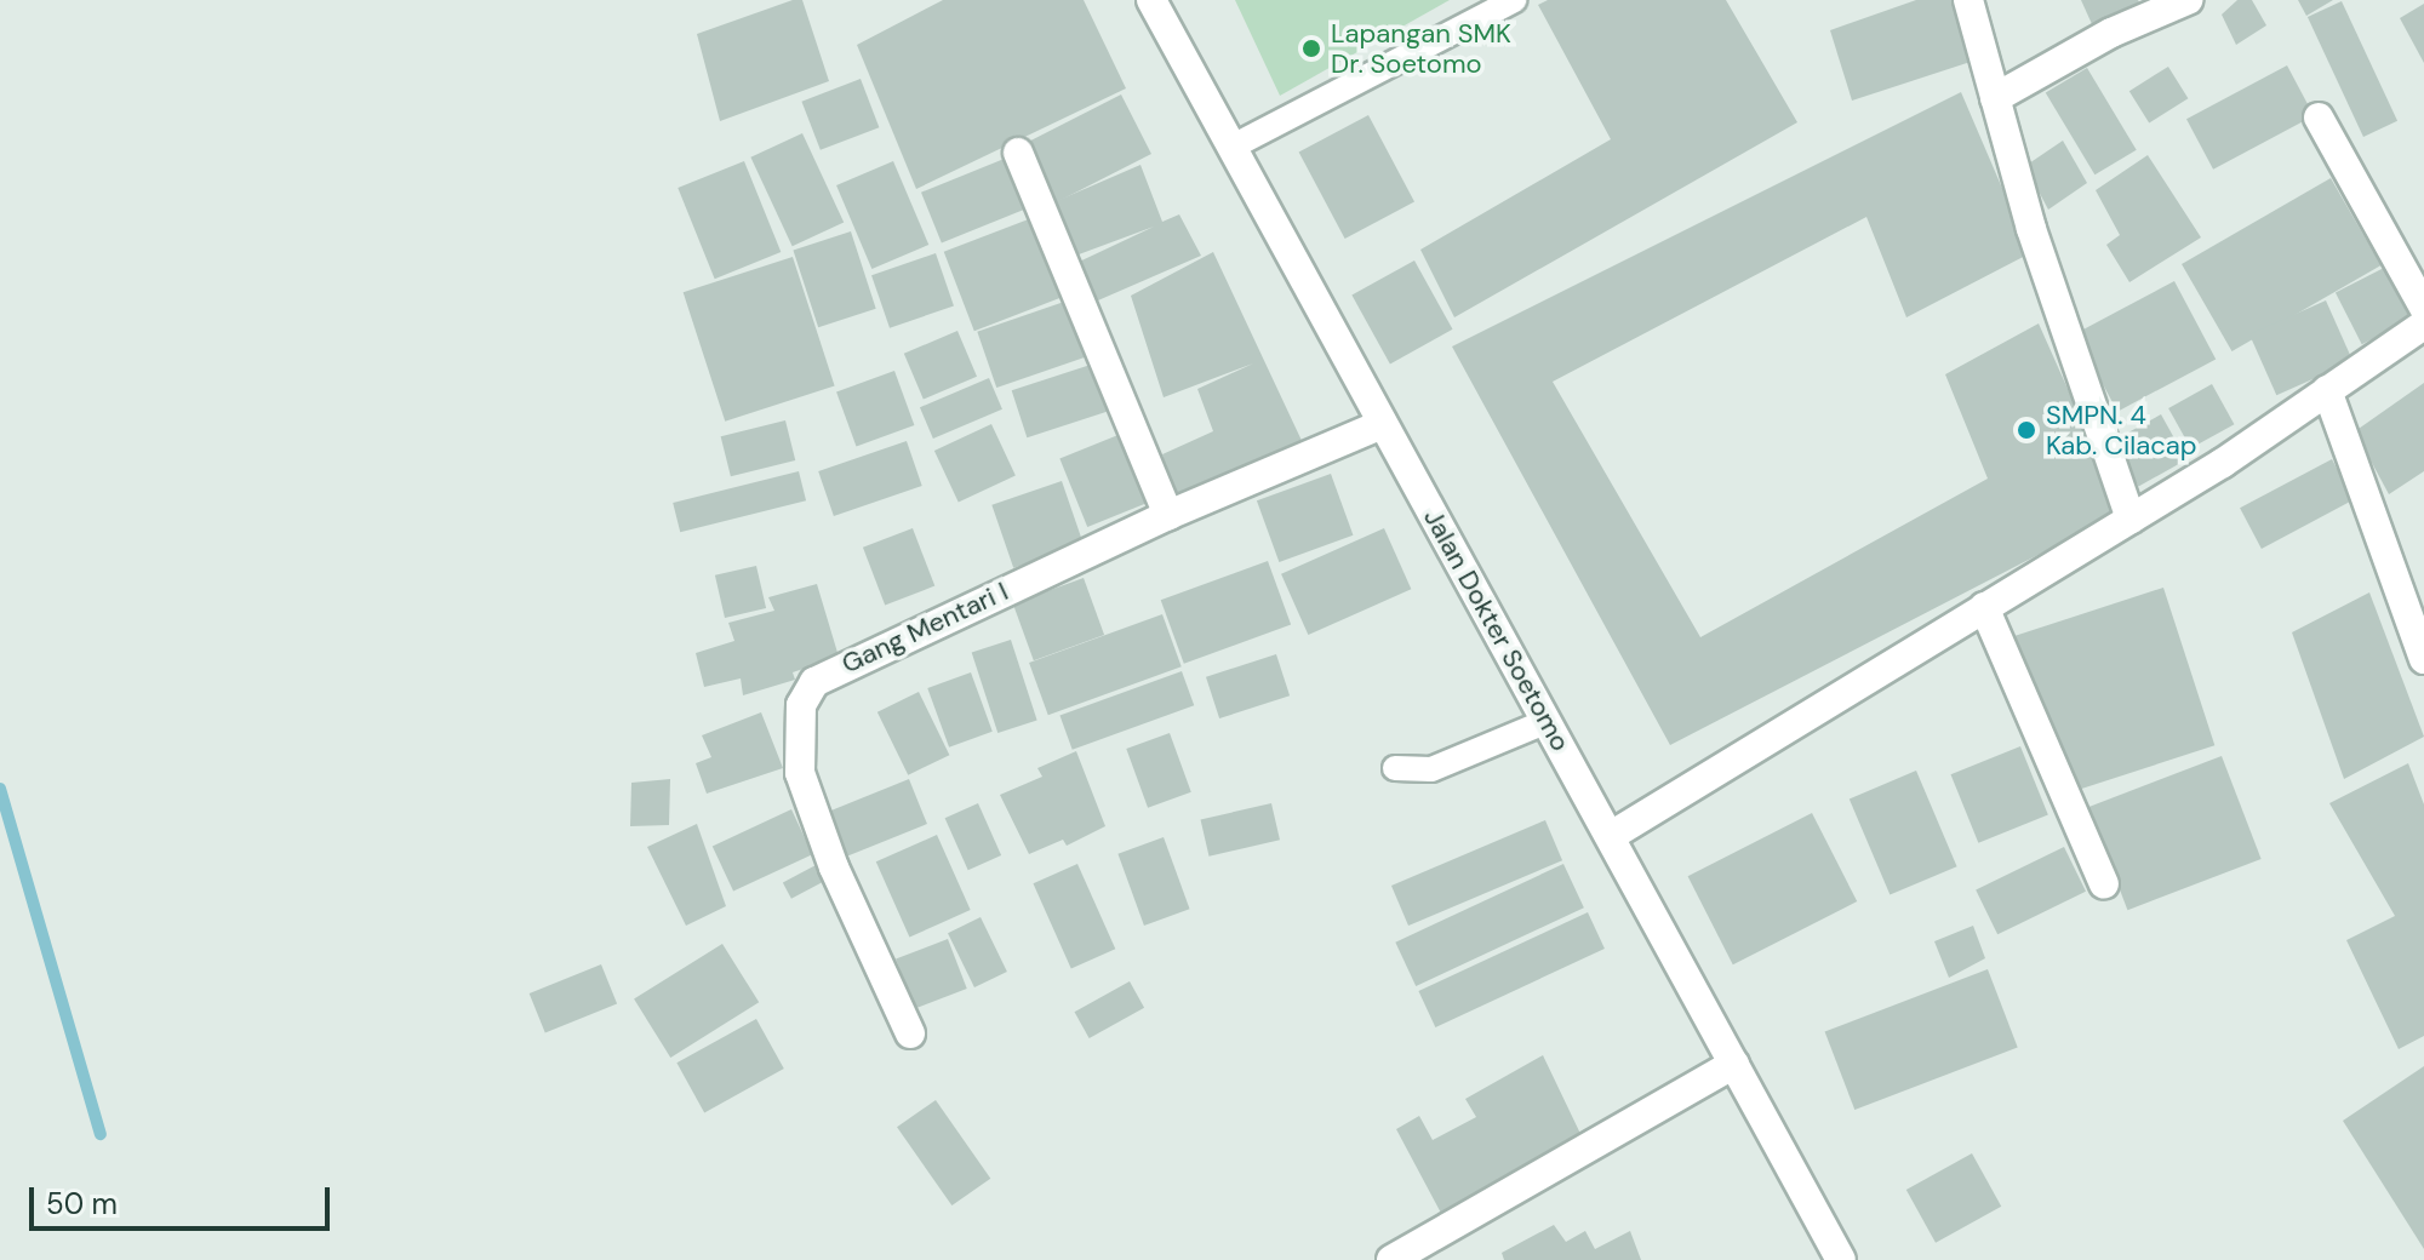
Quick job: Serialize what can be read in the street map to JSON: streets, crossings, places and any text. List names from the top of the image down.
{
  "streets": {
    "street": ["Gang Mentari I", "Jalan Dokter Soetomo"]
  },
  "crossings": [
    ["Gang Mentari I", "Jalan Dokter Soetomo"]
  ],
  "places": ["Lapangan SMK Dr. Soetomo", "SMPN. 4 Kab. Cilacap"],
  "scale_bar": "50 m"
}
